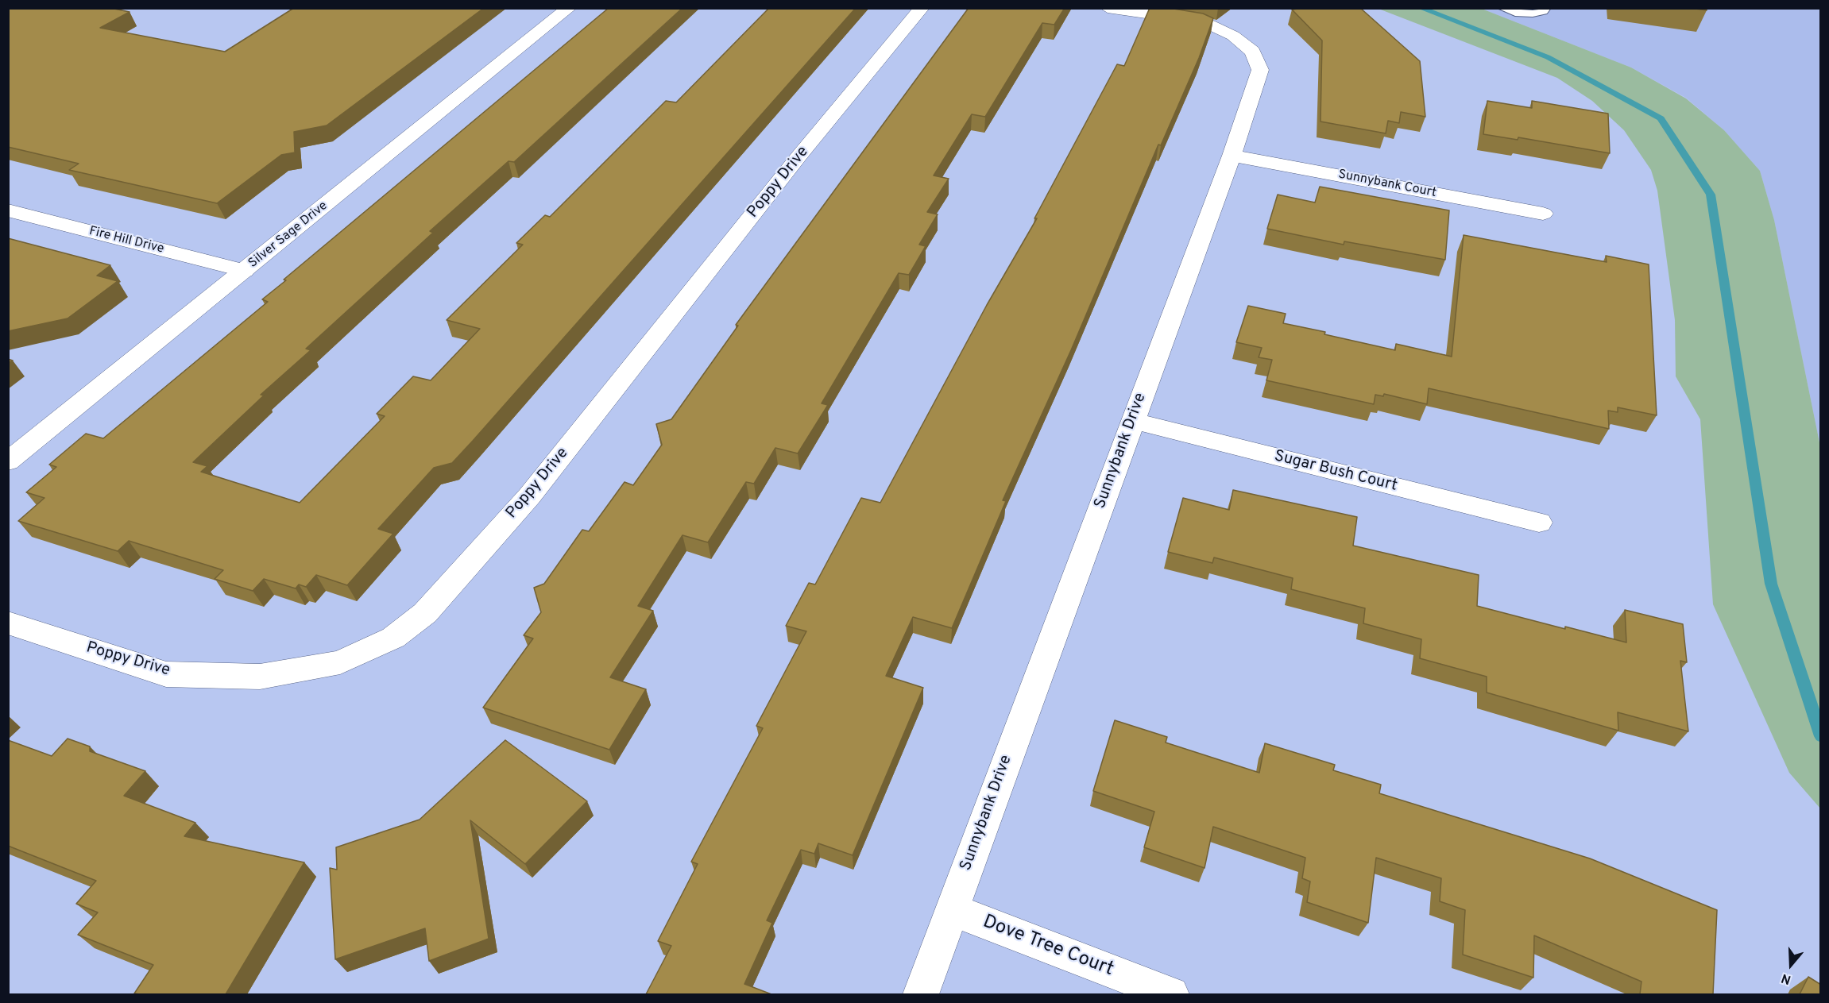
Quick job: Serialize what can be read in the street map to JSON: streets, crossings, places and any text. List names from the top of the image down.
{
  "streets": {
    "street": [
      "Poppy Drive",
      "Sunnybank Court",
      "Silver Sage Drive",
      "Fire Hill Drive",
      "Sunnybank Drive",
      "Sugar Bush Court",
      "Dove Tree Court"
    ]
  },
  "crossings": [
    ["Sunnybank Court", "Sunnybank Drive"],
    ["Silver Sage Drive", "Fire Hill Drive"],
    ["Sunnybank Drive", "Sugar Bush Court"],
    ["Sunnybank Drive", "Dove Tree Court"]
  ],
  "north": "bottom"
}
